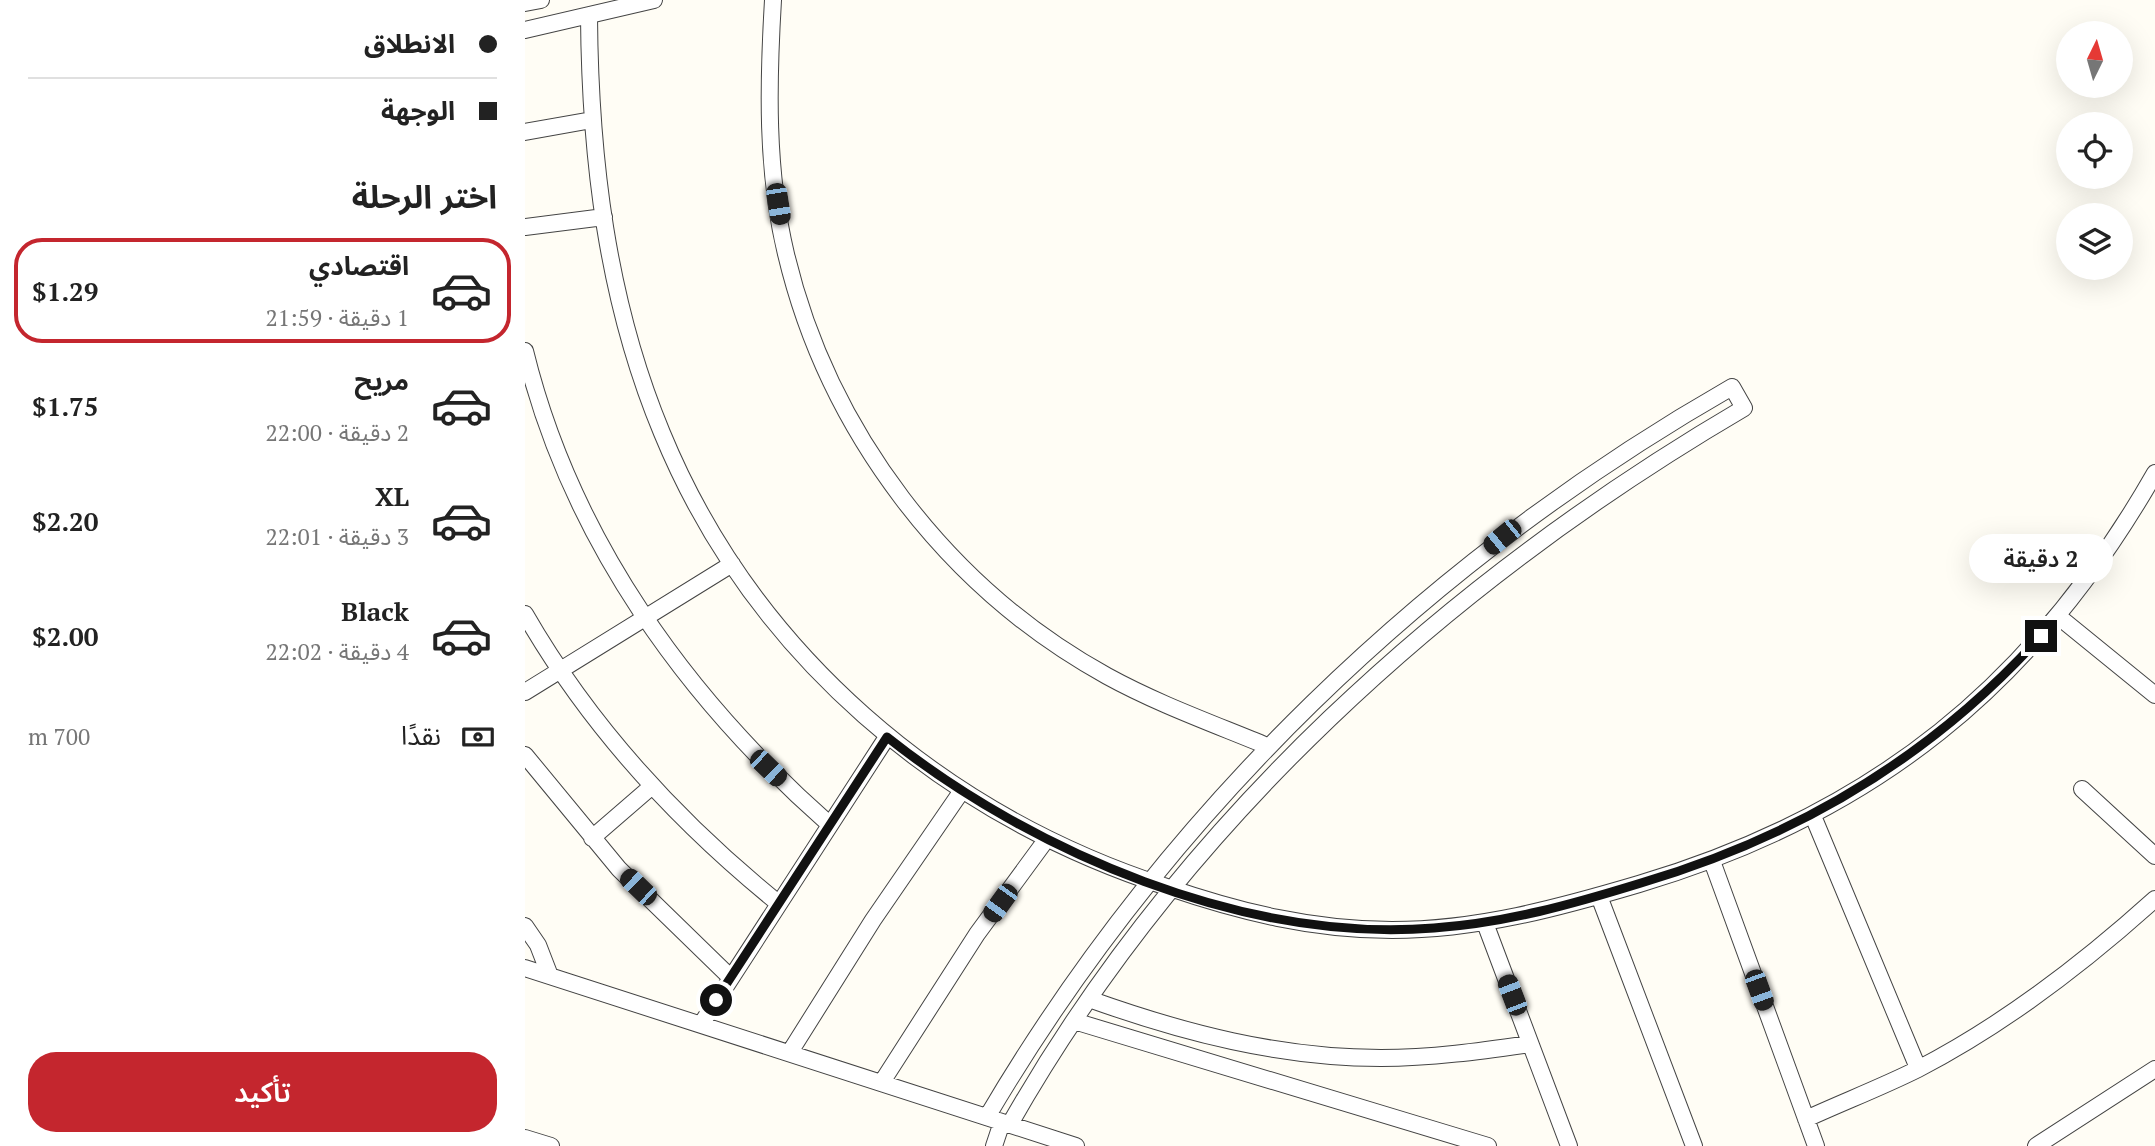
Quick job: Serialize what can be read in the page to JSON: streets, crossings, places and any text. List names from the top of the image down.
{
  "north": "top",
  "page": {
    "banner": ["الانطلاق", "الوجهة"],
    "heading": "اختر الرحلة",
    "list": [
      {
        "name": "اقتصادي",
        "note": "1 دقيقة · 21:59",
        "value": "$1.29"
      },
      {
        "name": "مريح",
        "note": "2 دقيقة · 22:00",
        "value": "$1.75"
      },
      {
        "name": "XL",
        "note": "3 دقيقة · 22:01",
        "value": "$2.20"
      },
      {
        "name": "Black",
        "note": "4 دقيقة · 22:02",
        "value": "$2.00"
      }
    ],
    "bubble": "2 دقيقة",
    "pay": ["نقدًا", "700 m"],
    "buttons": "تأكيد"
  }
}
